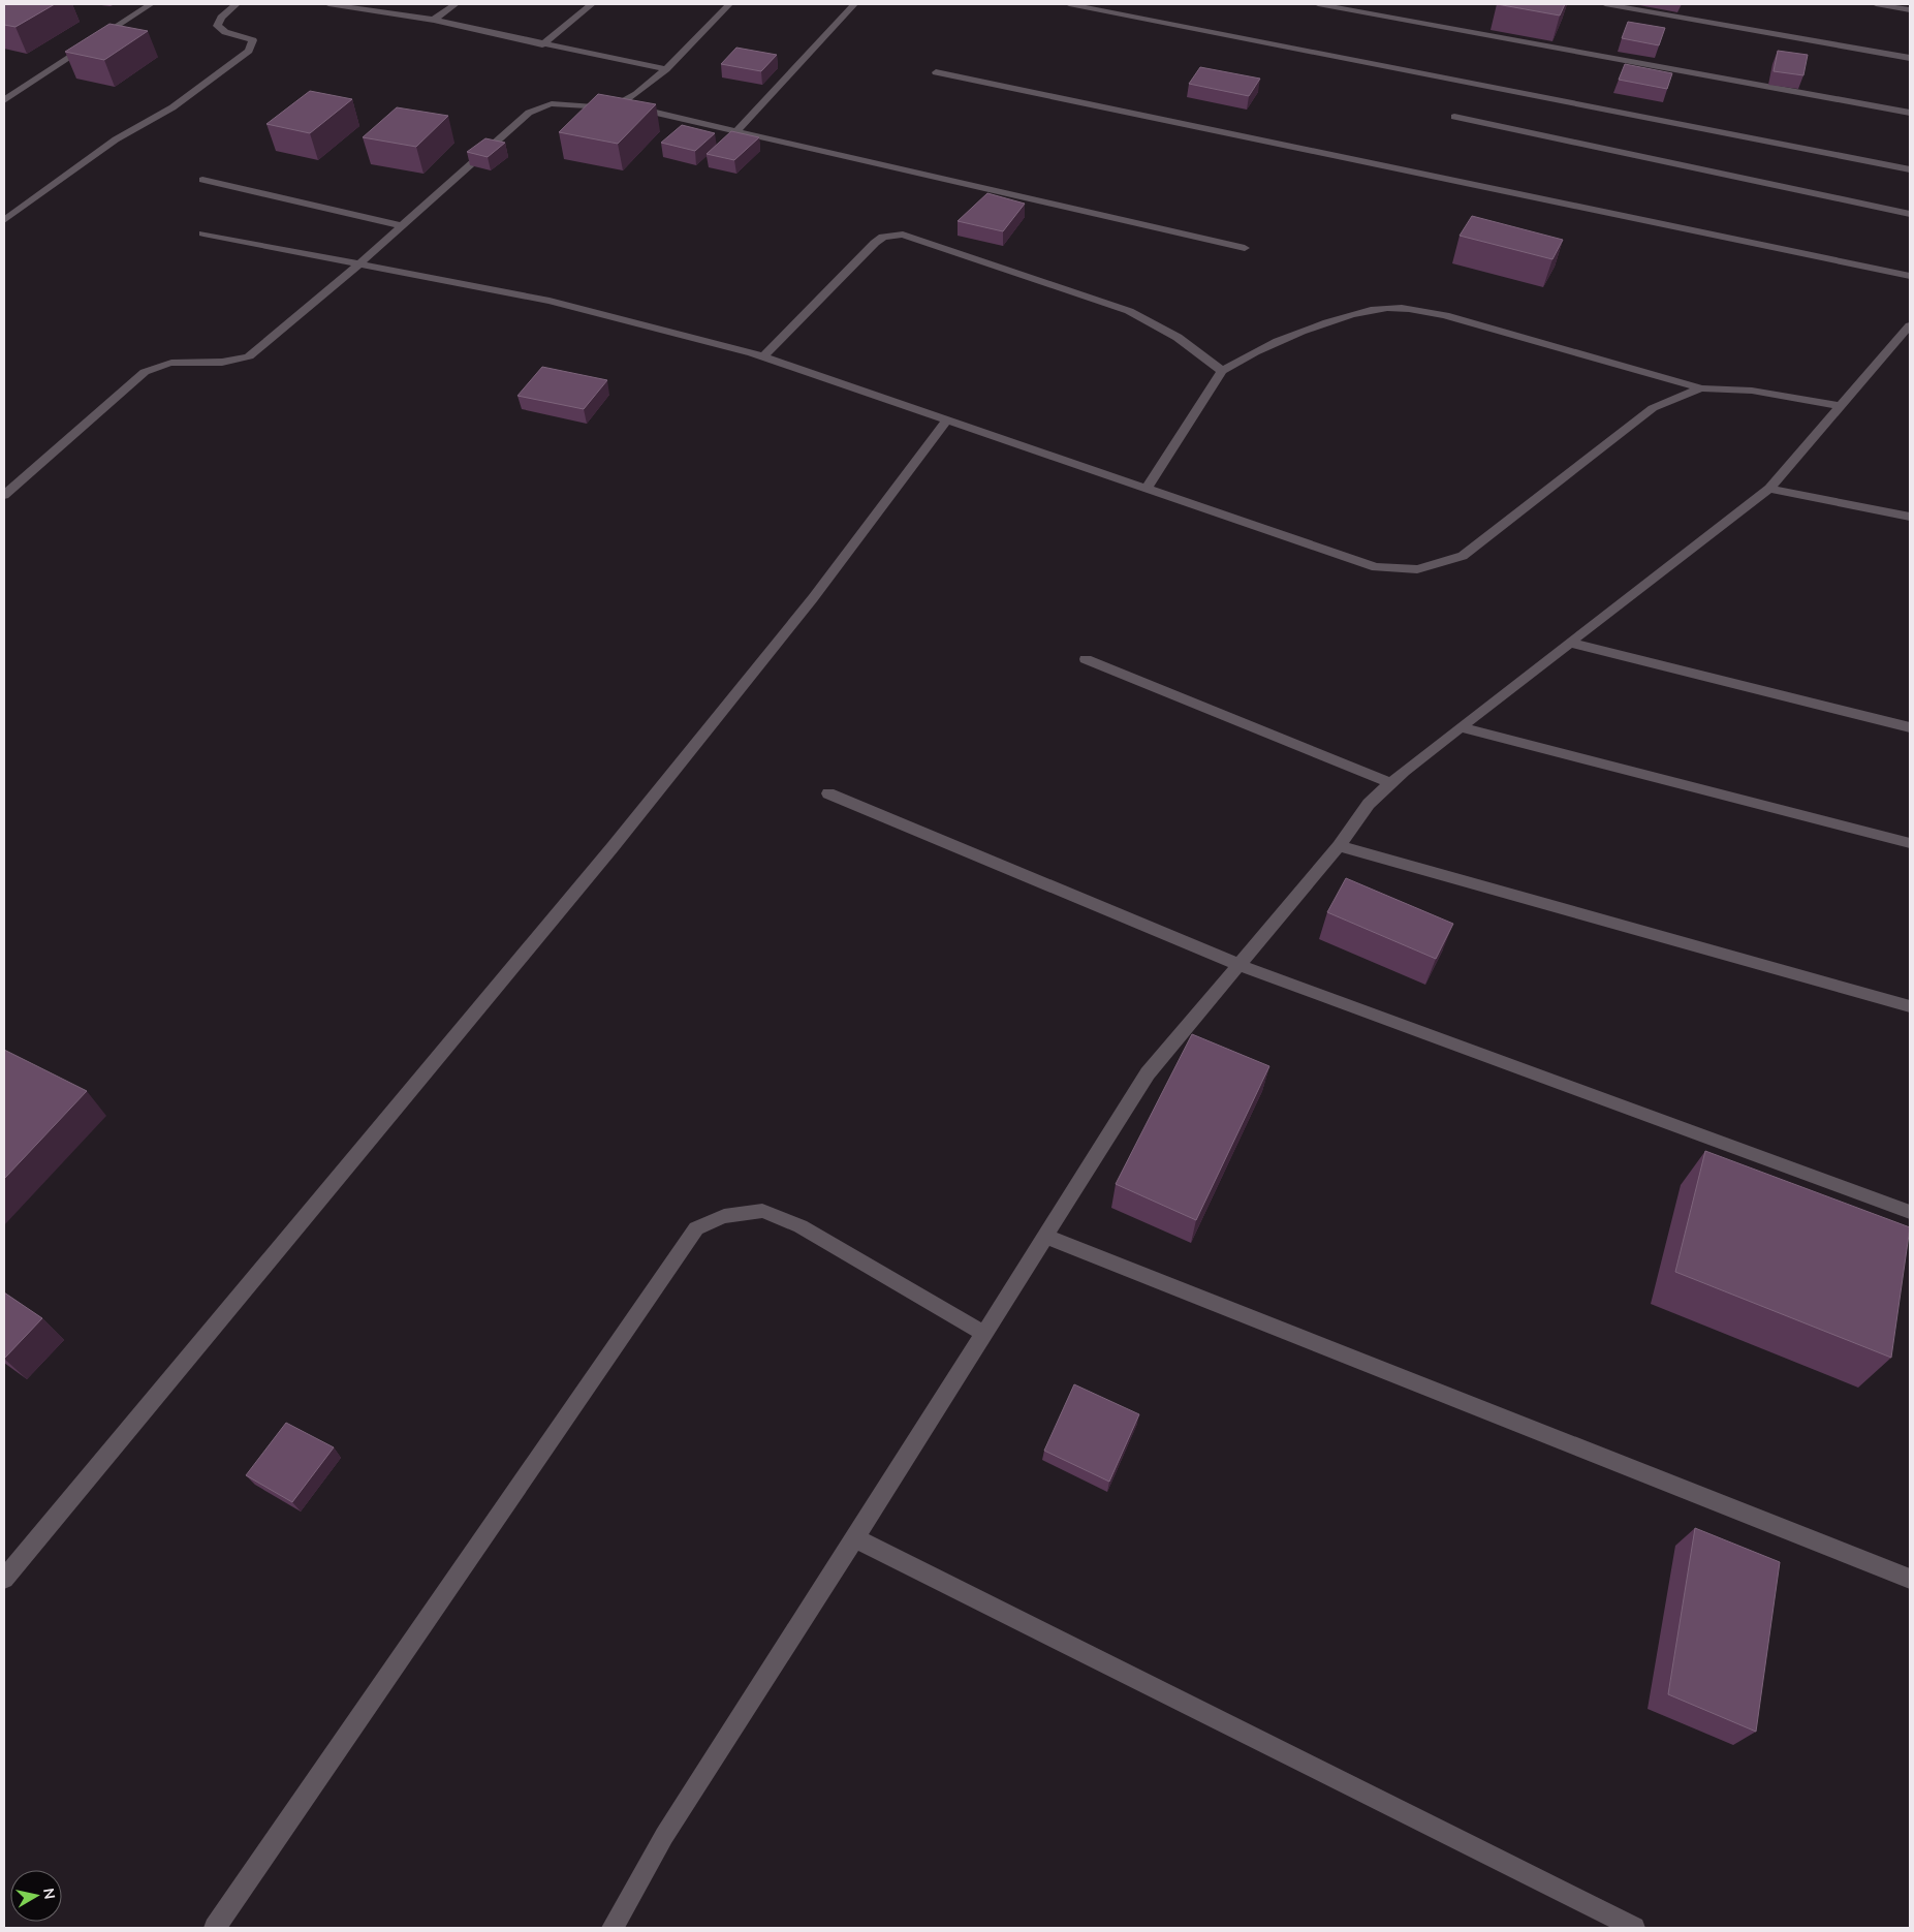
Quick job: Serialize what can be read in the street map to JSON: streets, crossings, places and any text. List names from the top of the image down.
{
  "north": "right"
}
